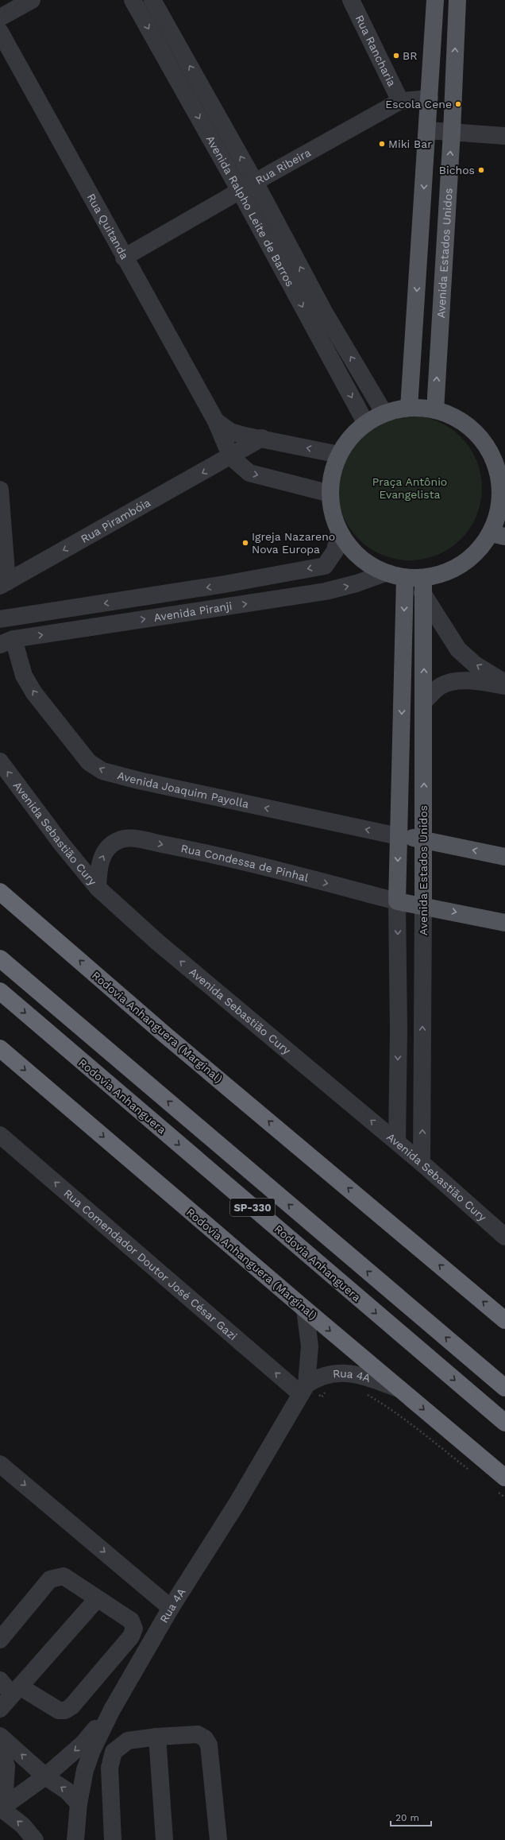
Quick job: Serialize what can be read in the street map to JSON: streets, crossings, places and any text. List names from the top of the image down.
{
  "streets": {
    "highway": ["Rodovia Anhanguera (Marginal)", "Rodovia Anhanguera", "SP-330"],
    "main road": ["Avenida Estados Unidos", "Avenida Joaquim Payolla", "Rua Condessa de Pinhal"],
    "street": [
      "Rua Rancharia",
      "Rua Ribeira",
      "Avenida Ralpho Leite de Barros",
      "Rua Quitanda",
      "Rua Pirambóia",
      "Avenida Piranji",
      "Avenida Sebastião Cury",
      "Rua Comendador Doutor José César Gazi",
      "Rua 4A"
    ]
  },
  "crossings": [
    ["Rua Rancharia", "Rua Ribeira"],
    ["Rua Ribeira", "Avenida Ralpho Leite de Barros"],
    ["Rua Ribeira", "Rua Quitanda"],
    ["Rua Quitanda", "Rua Pirambóia"],
    ["Avenida Estados Unidos", "Avenida Joaquim Payolla"],
    ["Avenida Estados Unidos", "Avenida Sebastião Cury"],
    ["Avenida Estados Unidos", "Rua Condessa de Pinhal"],
    ["Avenida Piranji", "Avenida Joaquim Payolla"],
    ["Avenida Sebastião Cury", "Rua Condessa de Pinhal"],
    ["Rodovia Anhanguera (Marginal)", "Rua 4A"],
    ["Rua Comendador Doutor José César Gazi", "Rua 4A"]
  ],
  "one_way": [
    "Rua Pirambóia",
    "Avenida Joaquim Payolla",
    "Avenida Sebastião Cury",
    "Rua Condessa de Pinhal",
    "Rua Comendador Doutor José César Gazi"
  ],
  "parks": ["Praça Antônio Evangelista"],
  "places": [
    "BR",
    "Escola Cene",
    "Miki Bar",
    "Bichos",
    "Igreja Nazareno Nova Europa"
  ],
  "scale_bar": "20 m"
}
